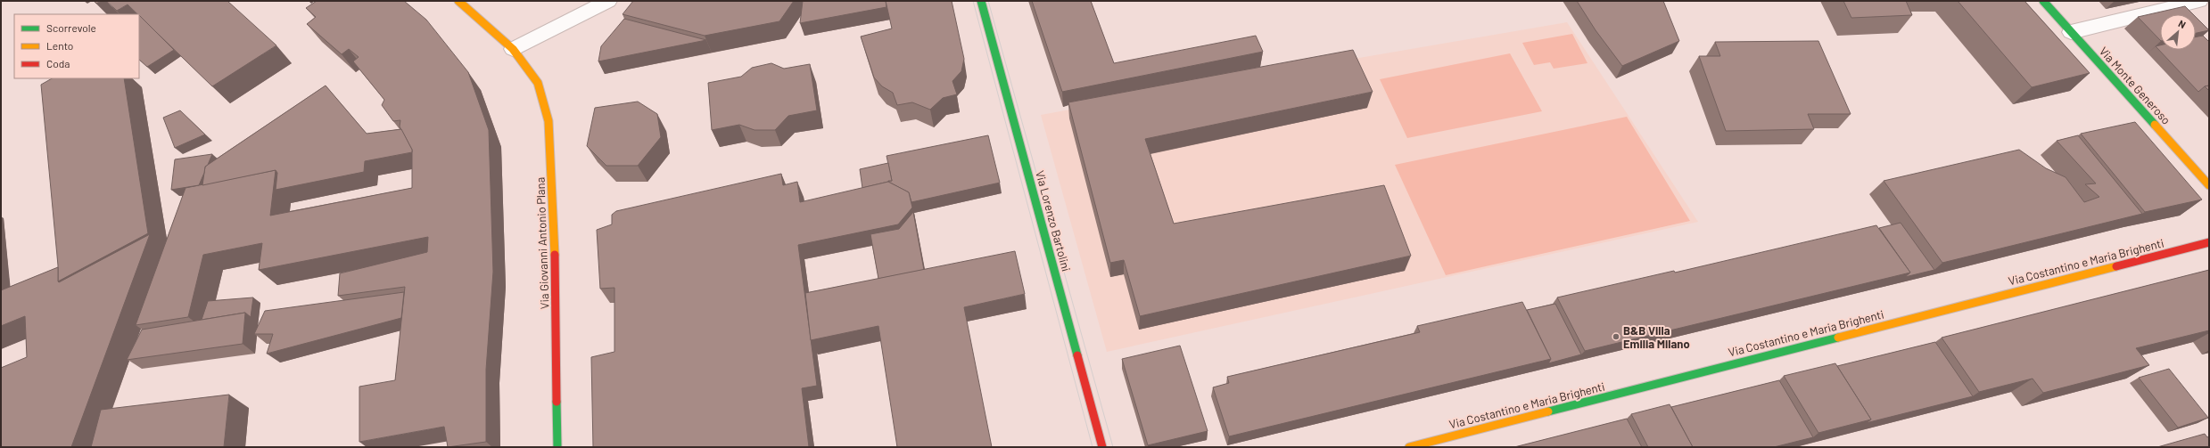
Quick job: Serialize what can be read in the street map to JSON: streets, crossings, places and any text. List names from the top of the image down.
{
  "streets": {
    "street": [
      "Via Monte Generoso",
      "Via Lorenzo Bartolini",
      "Via Giovanni Antonio Plana",
      "Via Costantino e Maria Brighenti"
    ]
  },
  "places": ["B&B Villa Emilia Milano"],
  "legend": ["Scorrevole", "Lento", "Coda"],
  "north": "top right"
}
